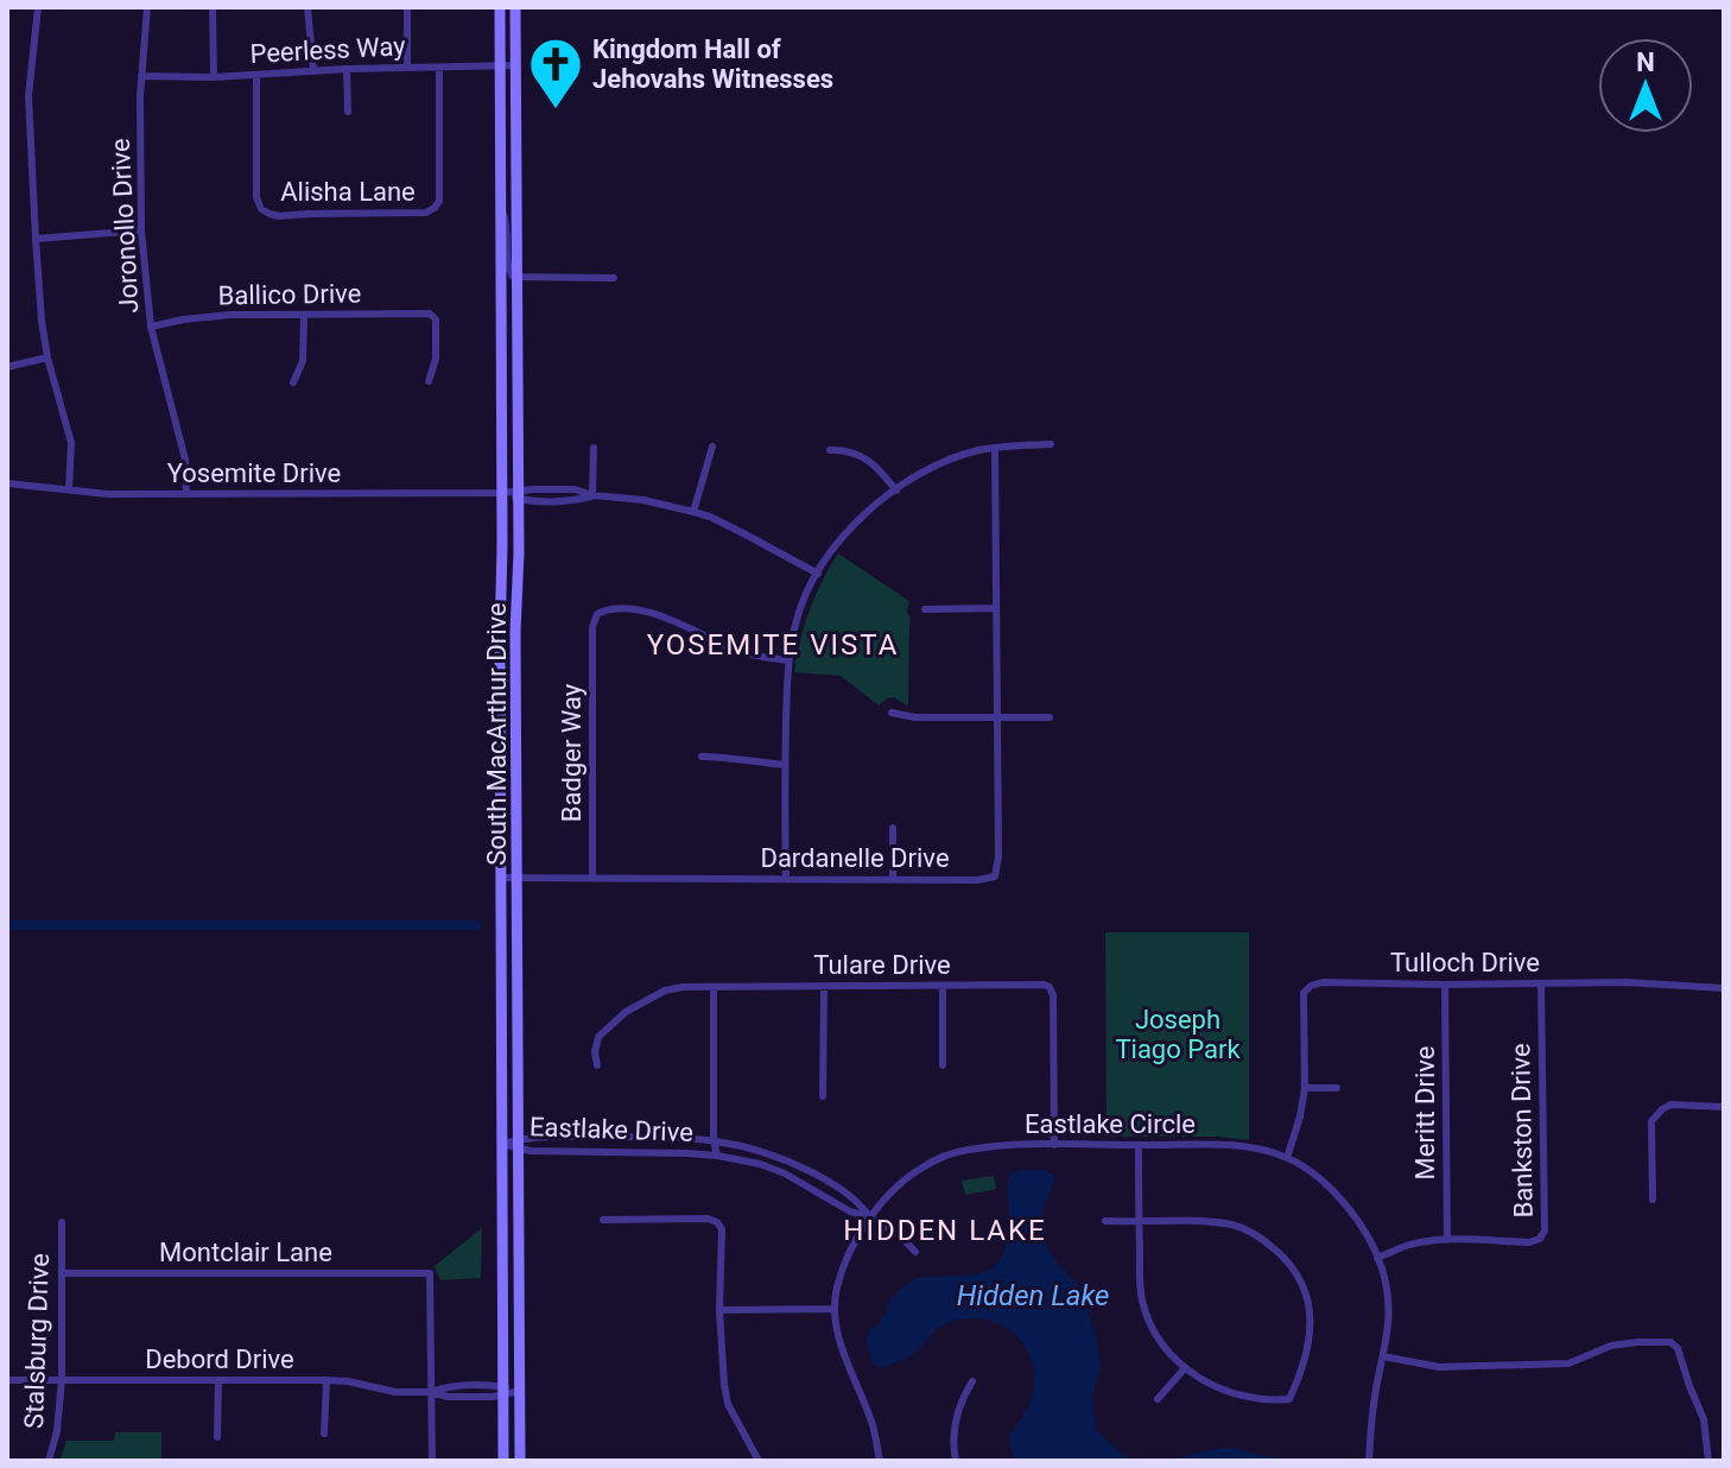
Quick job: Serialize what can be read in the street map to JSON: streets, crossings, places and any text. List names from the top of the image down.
{
  "streets": {
    "main road": ["South MacArthur Drive"],
    "street": [
      "Peerless Way",
      "Alisha Lane",
      "Joronollo Drive",
      "Ballico Drive",
      "Yosemite Drive",
      "Badger Way",
      "Dardanelle Drive",
      "Tulloch Drive",
      "Tulare Drive",
      "Meritt Drive",
      "Eastlake Circle",
      "Eastlake Drive",
      "Bankston Drive",
      "Montclair Lane",
      "Stalsburg Drive",
      "Debord Drive"
    ]
  },
  "crossings": [
    ["Peerless Way", "Alisha Lane"],
    ["Peerless Way", "Joronollo Drive"],
    ["Peerless Way", "South MacArthur Drive"],
    ["Joronollo Drive", "Ballico Drive"],
    ["Joronollo Drive", "Yosemite Drive"],
    ["Yosemite Drive", "South MacArthur Drive"],
    ["South MacArthur Drive", "Dardanelle Drive"],
    ["South MacArthur Drive", "Eastlake Drive"],
    ["South MacArthur Drive", "Debord Drive"],
    ["Badger Way", "Dardanelle Drive"],
    ["Tulloch Drive", "Meritt Drive"],
    ["Tulloch Drive", "Bankston Drive"],
    ["Tulare Drive", "Eastlake Circle"],
    ["Meritt Drive", "Bankston Drive"],
    ["Eastlake Circle", "Eastlake Drive"],
    ["Montclair Lane", "Stalsburg Drive"],
    ["Montclair Lane", "Debord Drive"],
    ["Stalsburg Drive", "Debord Drive"]
  ],
  "districts": ["YOSEMITE VISTA", "HIDDEN LAKE"],
  "water": ["Hidden Lake"],
  "parks": ["Joseph Tiago Park"],
  "places": {
    "church": ["Kingdom Hall of Jehovahs Witnesses"]
  },
  "north": "top"
}
